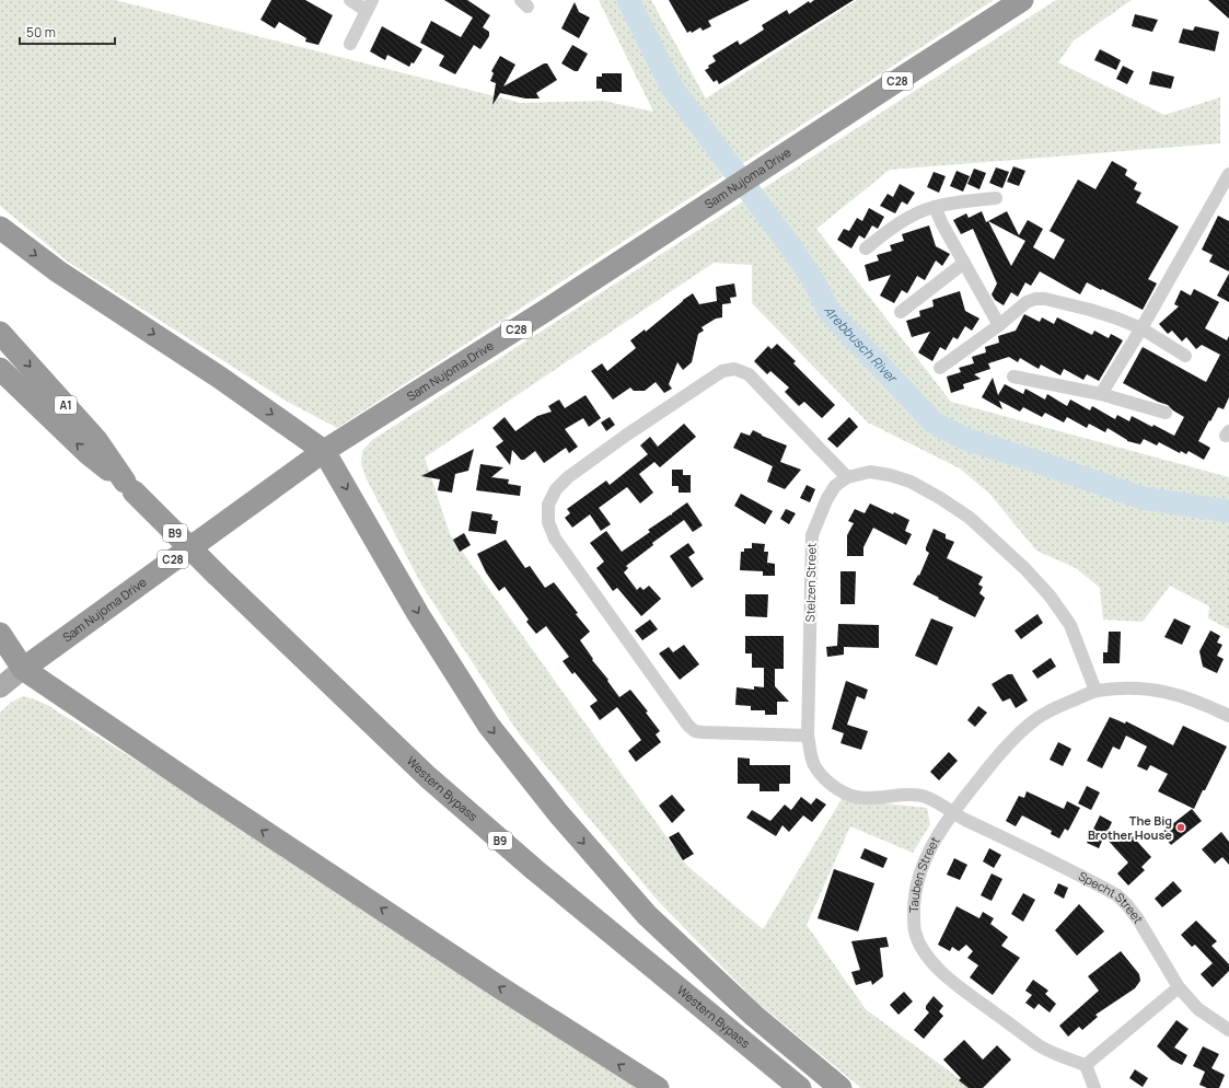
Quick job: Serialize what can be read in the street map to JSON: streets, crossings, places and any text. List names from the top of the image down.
{
  "streets": {
    "highway": [
      "C28",
      "Sam Nujoma Drive",
      "A1",
      "B9",
      "Western Bypass"
    ],
    "street": ["Stelzen Street", "Tauben Street", "Specht Street"]
  },
  "crossings": [
    ["Stelzen Street", "Tauben Street"],
    ["Stelzen Street", "Specht Street"],
    ["Tauben Street", "Specht Street"]
  ],
  "water": ["Arebbusch River"],
  "places": ["The Big Brother House"],
  "scale_bar": "50 m"
}
